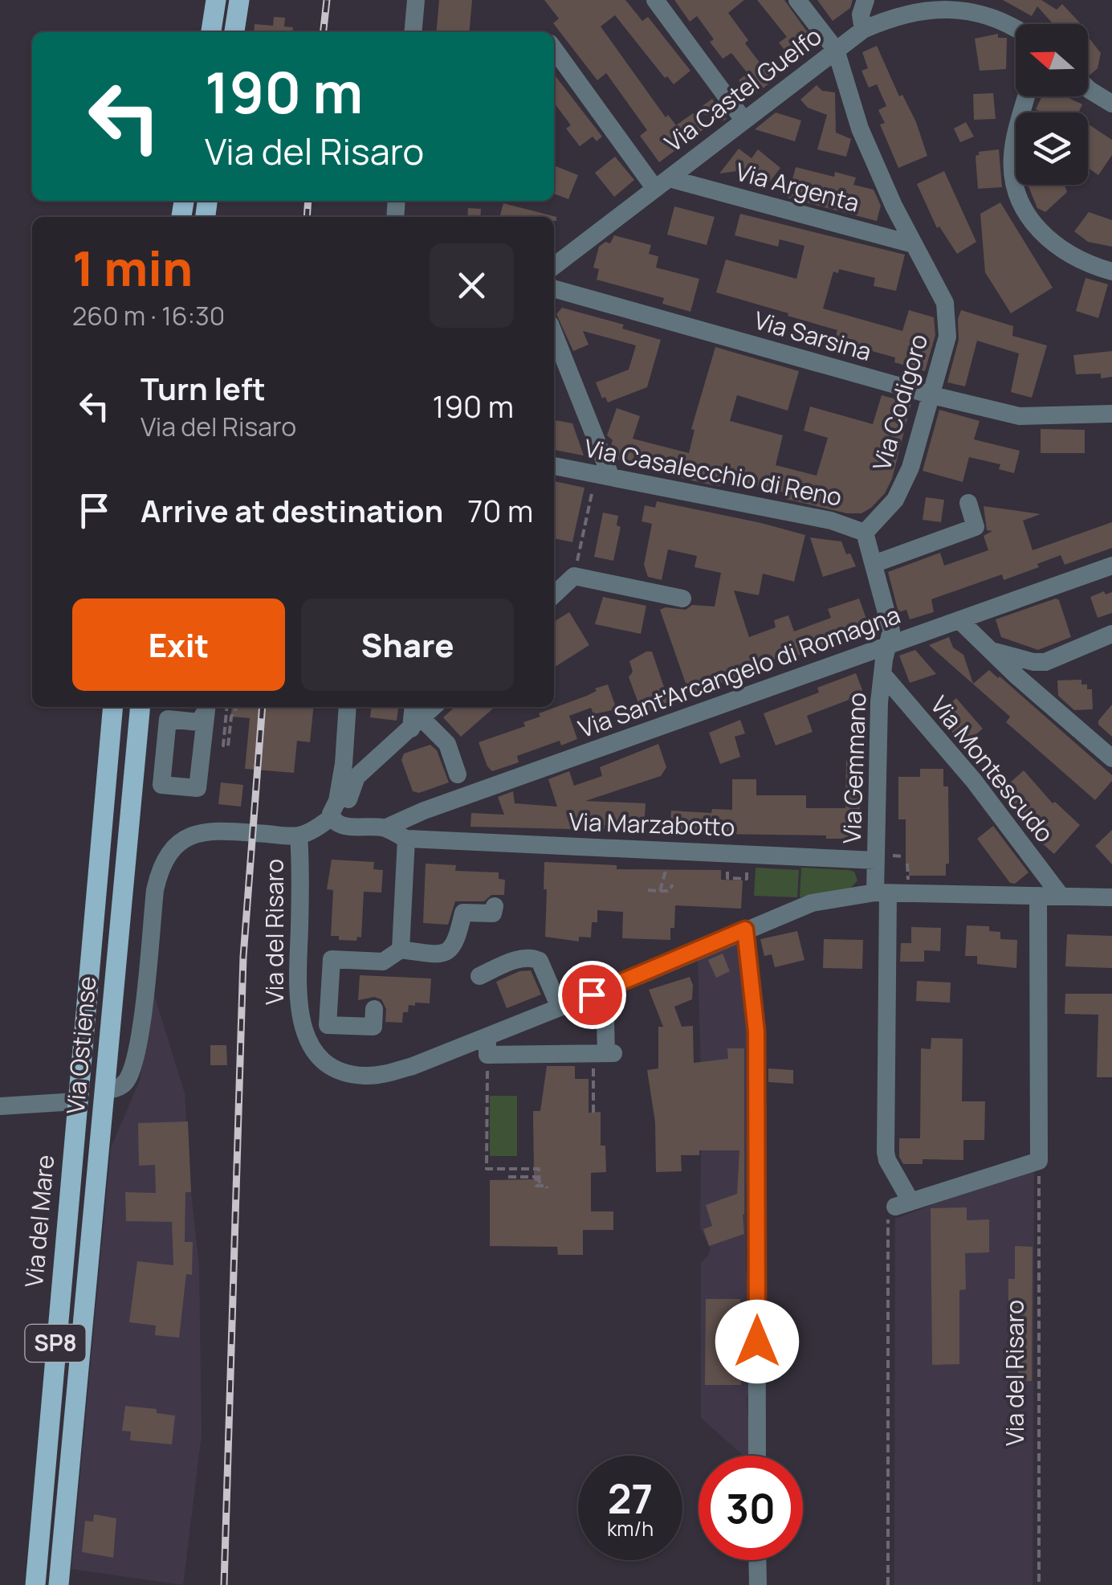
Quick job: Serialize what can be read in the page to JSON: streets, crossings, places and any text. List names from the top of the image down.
{
  "streets": {
    "main road": ["Via Ostiense", "Via del Mare", "SP8"],
    "street": [
      "Via Castel Guelfo",
      "Via Argenta",
      "Via Sarsina",
      "Via Codigoro",
      "Via Casalecchio di Reno",
      "Via Sant'Arcangelo di Romagna",
      "Via Gemmano",
      "Via Montescudo",
      "Via Marzabotto",
      "Via del Risaro"
    ]
  },
  "crossings": [
    ["Via Castel Guelfo", "Via Argenta"],
    ["Via Castel Guelfo", "Via Codigoro"],
    ["Via Argenta", "Via Codigoro"],
    ["Via Sarsina", "Via Codigoro"],
    ["Via Codigoro", "Via Casalecchio di Reno"],
    ["Via Sant'Arcangelo di Romagna", "Via Gemmano"],
    ["Via Gemmano", "Via Montescudo"],
    ["Via Gemmano", "Via Marzabotto"],
    ["Via Gemmano", "Via del Risaro"],
    ["Via Montescudo", "Via del Risaro"],
    ["Via del Risaro", "Via Ostiense"]
  ],
  "north": "left",
  "page": {
    "turn": ["190 m", "Via del Risaro"],
    "heading": ["1 min", "260 m · 16:30"],
    "list": [
      {
        "name": "Turn left",
        "note": "Via del Risaro",
        "value": "190 m"
      },
      {
        "name": "Arrive at destination",
        "value": "70 m"
      }
    ],
    "buttons": ["Exit", "Share"],
    "speed": "27 km/h",
    "limit": "30"
  }
}
